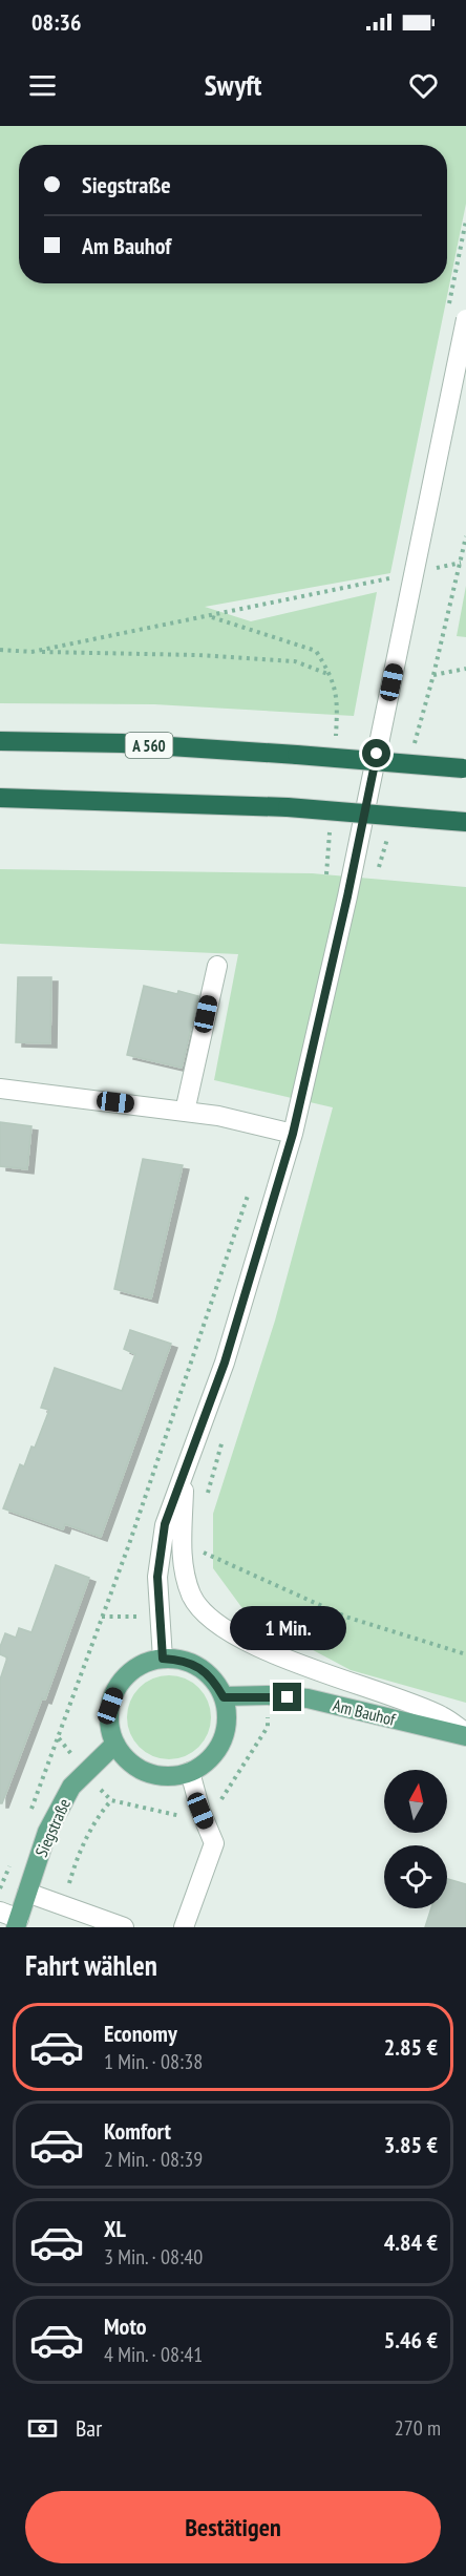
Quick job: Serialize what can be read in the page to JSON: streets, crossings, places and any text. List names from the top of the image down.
{
  "streets": {
    "highway": ["A 560"],
    "main road": ["Am Bauhof", "Siegstraße"]
  },
  "crossings": [
    ["Am Bauhof", "Siegstraße"]
  ],
  "north": "top",
  "page": {
    "status": "08:36",
    "header": "Swyft",
    "banner": ["Siegstraße", "Am Bauhof"],
    "bubble": "1 Min.",
    "heading": "Fahrt wählen",
    "list": [
      {
        "name": "Economy",
        "note": "1 Min. · 08:38",
        "value": "2.85 €"
      },
      {
        "name": "Komfort",
        "note": "2 Min. · 08:39",
        "value": "3.85 €"
      },
      {
        "name": "XL",
        "note": "3 Min. · 08:40",
        "value": "4.84 €"
      },
      {
        "name": "Moto",
        "note": "4 Min. · 08:41",
        "value": "5.46 €"
      }
    ],
    "pay": ["Bar", "270 m"],
    "buttons": "Bestätigen"
  }
}
